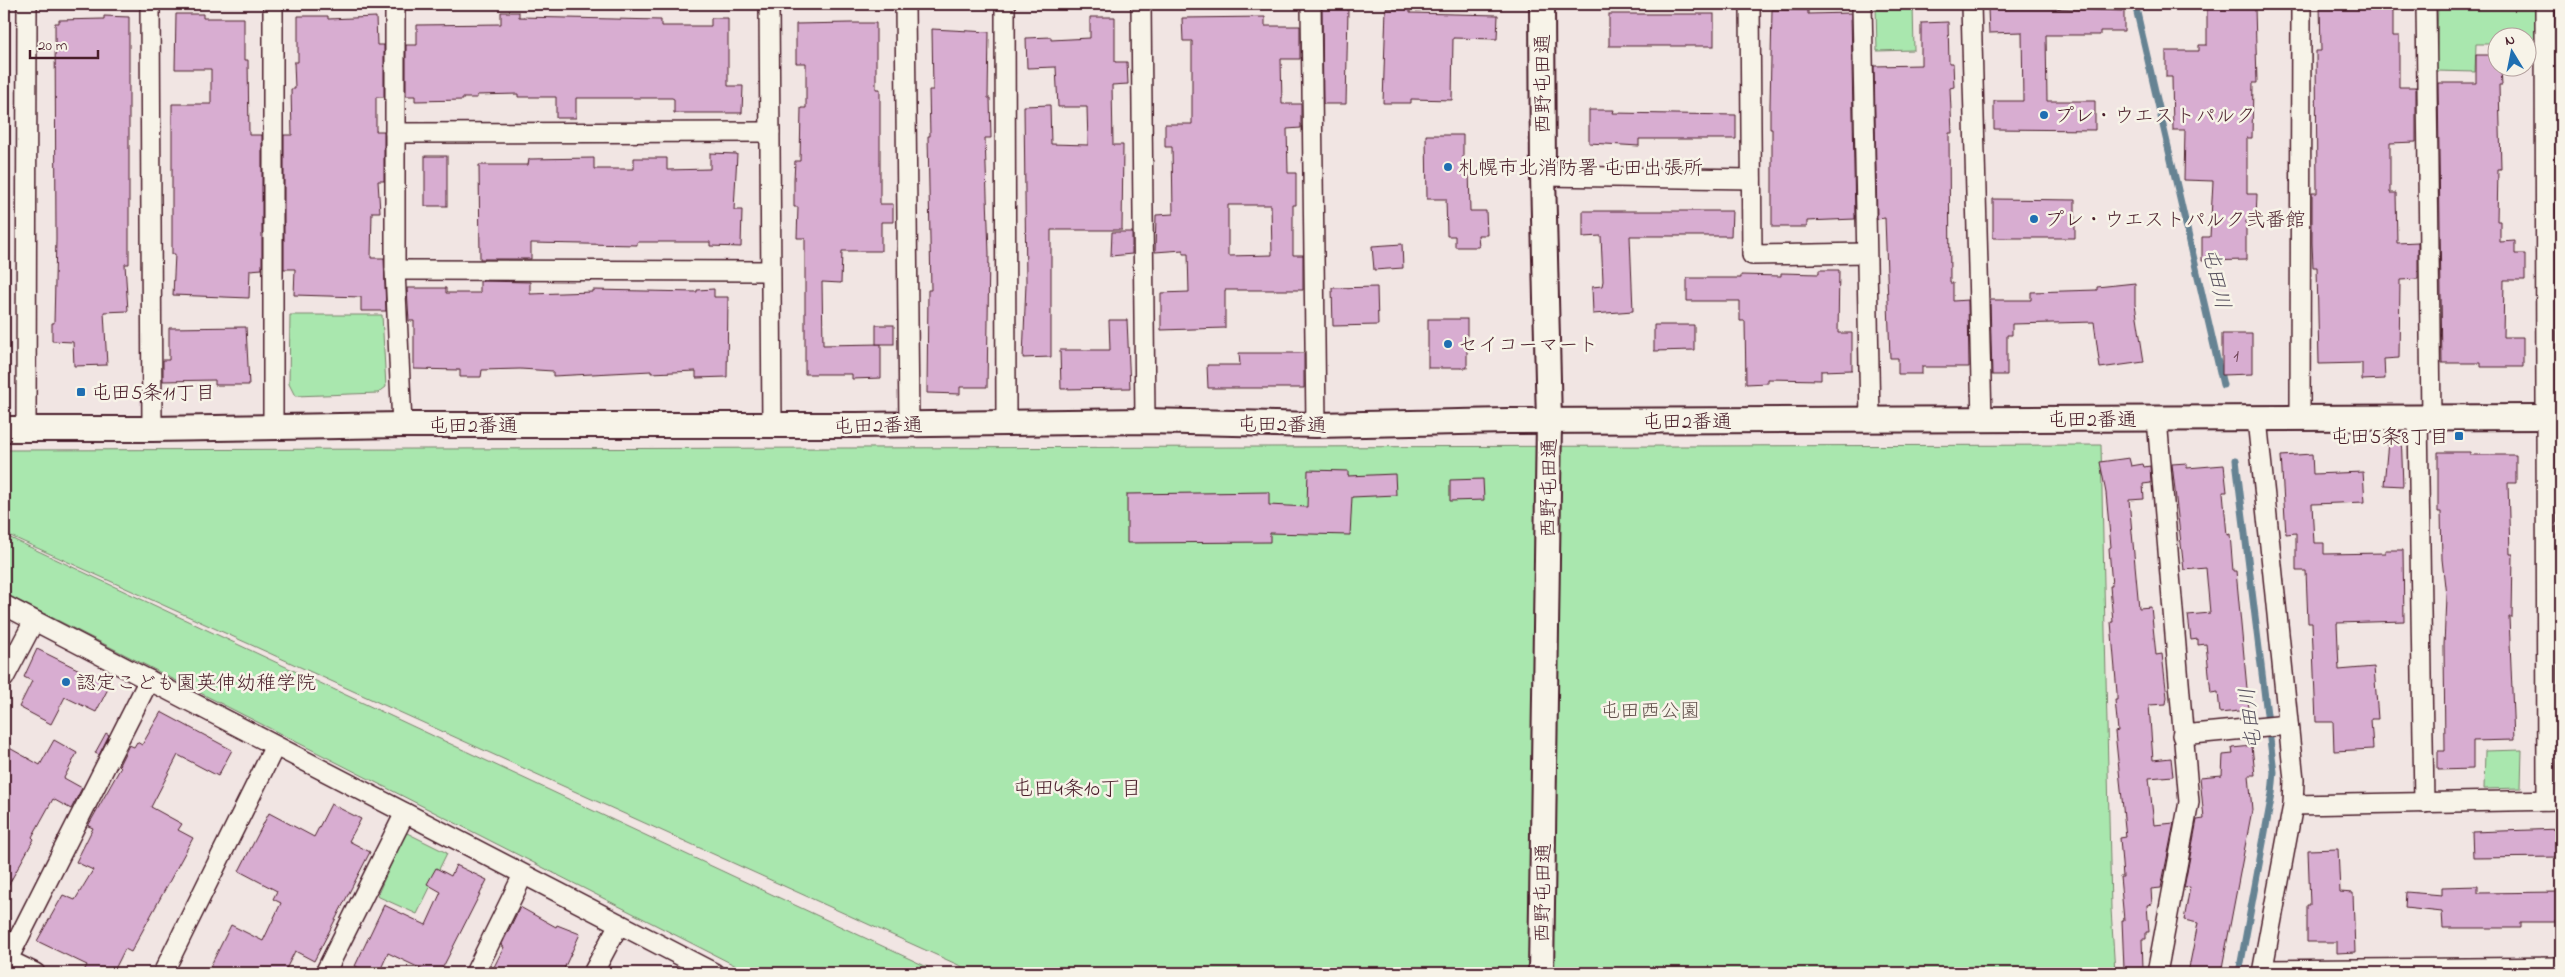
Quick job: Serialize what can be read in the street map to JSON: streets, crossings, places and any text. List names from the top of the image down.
{
  "streets": {
    "street": ["西野屯田通", "屯田2番通"]
  },
  "crossings": [
    ["西野屯田通", "屯田2番通"]
  ],
  "districts": ["屯田4条10丁目"],
  "water": ["屯田川"],
  "parks": ["屯田西公園"],
  "places": {
    "other": [
      "プレ・ウエストパルク",
      "札幌市北消防署 屯田出張所",
      "プレ・ウエストパルク弐番館",
      "セイコーマート",
      "認定こども園英伸幼稚学院"
    ],
    "transit": ["屯田5条11丁目", "屯田5条8丁目"]
  },
  "house_numbers": ["1"],
  "scale_bar": "20 m",
  "north": "top"
}
